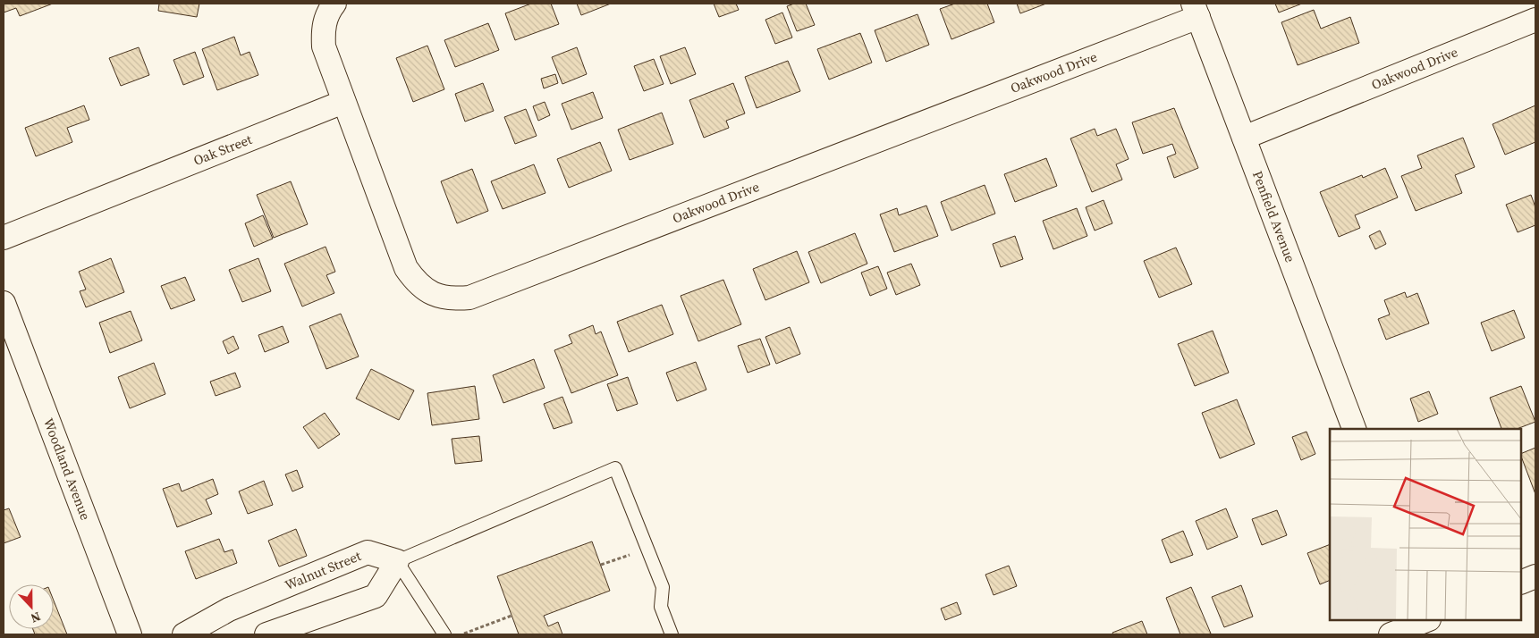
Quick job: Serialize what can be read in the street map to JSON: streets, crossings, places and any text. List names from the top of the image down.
{
  "streets": {
    "street": [
      "Oakwood Drive",
      "Oak Street",
      "Penfield Avenue",
      "Woodland Avenue",
      "Walnut Street"
    ]
  },
  "crossings": [
    ["Oakwood Drive", "Oak Street"],
    ["Oakwood Drive", "Penfield Avenue"]
  ],
  "north": "bottom"
}
